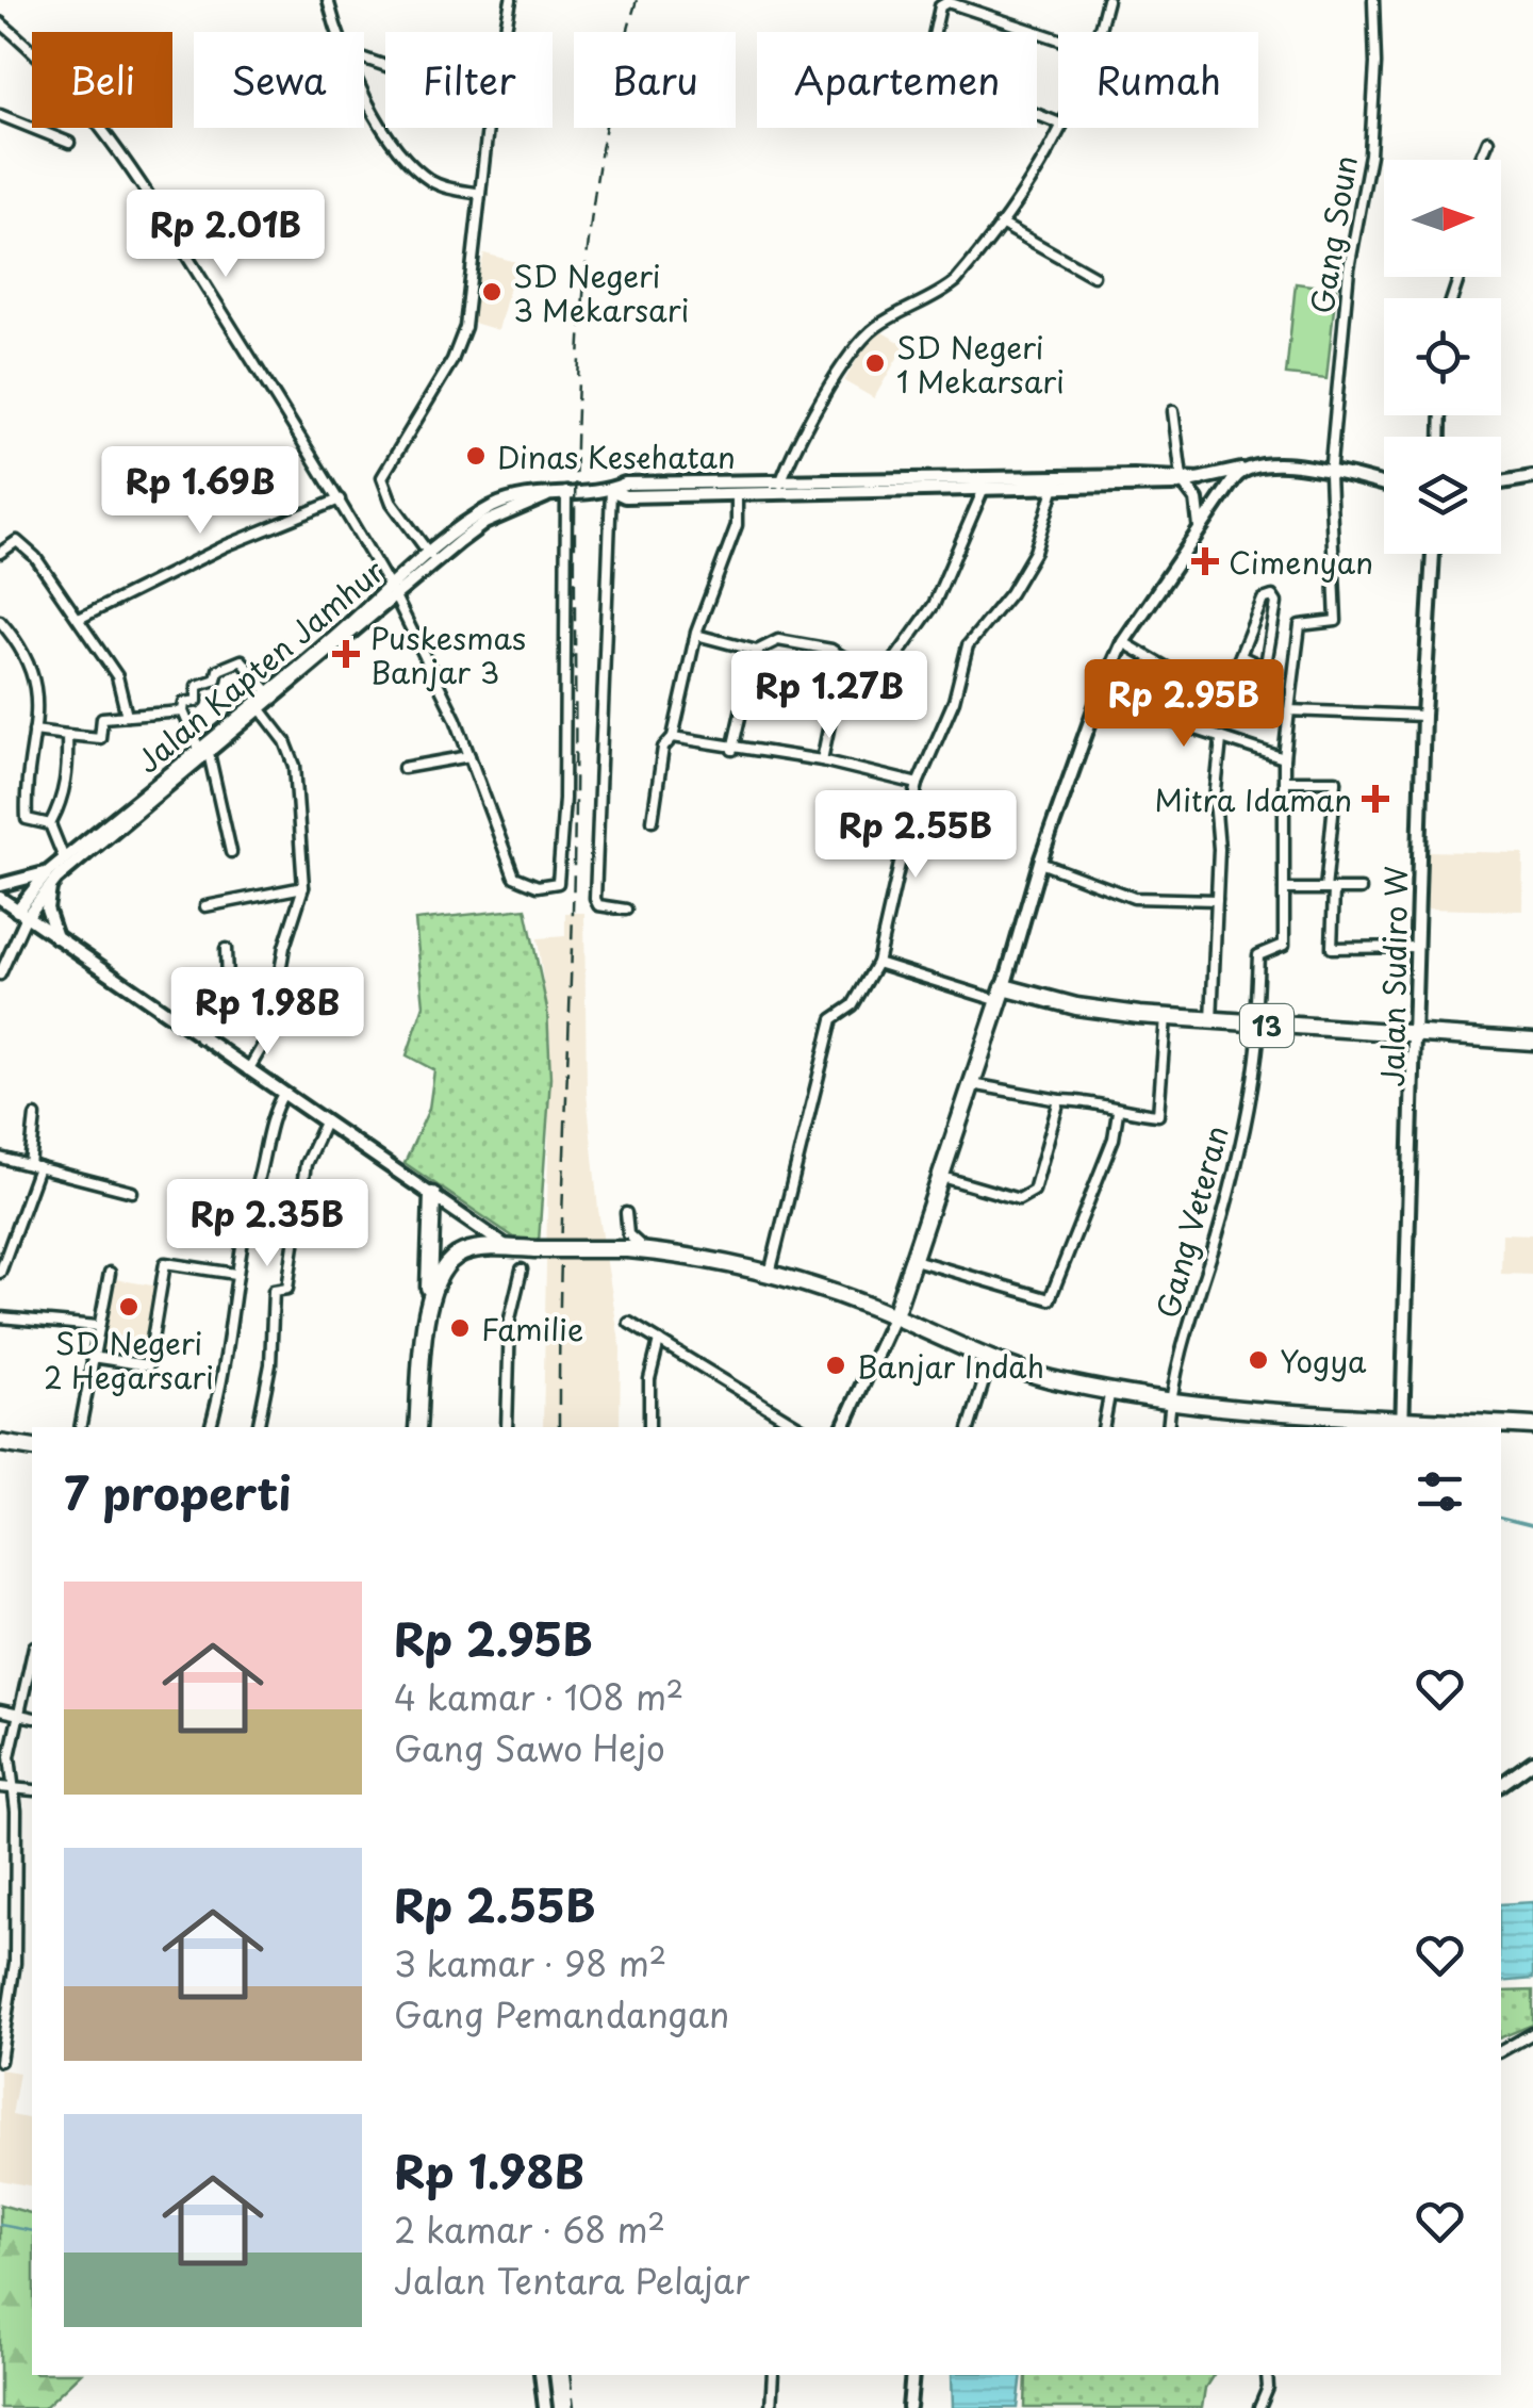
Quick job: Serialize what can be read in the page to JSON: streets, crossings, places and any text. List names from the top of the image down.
{
  "streets": {
    "highway": ["13"],
    "street": [
      "Gang Soun",
      "Jalan Kapten Jamhur",
      "Jalan Sudiro W",
      "Gang Veteran"
    ]
  },
  "crossings": [
    ["Gang Soun", "Jalan Kapten Jamhur"],
    ["Jalan Sudiro W", "13"],
    ["13", "Gang Veteran"]
  ],
  "places": {
    "other": [
      "SD Negeri 3 Mekarsari",
      "SD Negeri 1 Mekarsari",
      "Dinas Kesehatan",
      "SD Negeri 2 Hegarsari",
      "Familie",
      "Yogya",
      "Banjar Indah"
    ],
    "health": ["Cimenyan", "Puskesmas Banjar 3", "Mitra Idaman"]
  },
  "north": "right",
  "page": {
    "chip": [
      "Beli",
      "Sewa",
      "Filter",
      "Baru",
      "Apartemen",
      "Rumah"
    ],
    "price": [
      "Rp 2.01B",
      "Rp 1.69B",
      "Rp 1.27B",
      "Rp 2.95B",
      "Rp 2.55B",
      "Rp 1.98B",
      "Rp 2.35B"
    ],
    "heading": "7 properti",
    "list": [
      {
        "name": "Rp 2.95B",
        "note": "4 kamar · 108 m² · Gang Sawo Hejo"
      },
      {
        "name": "Rp 2.55B",
        "note": "3 kamar · 98 m² · Gang Pemandangan"
      },
      {
        "name": "Rp 1.98B",
        "note": "2 kamar · 68 m² · Jalan Tentara Pelajar"
      }
    ]
  }
}
